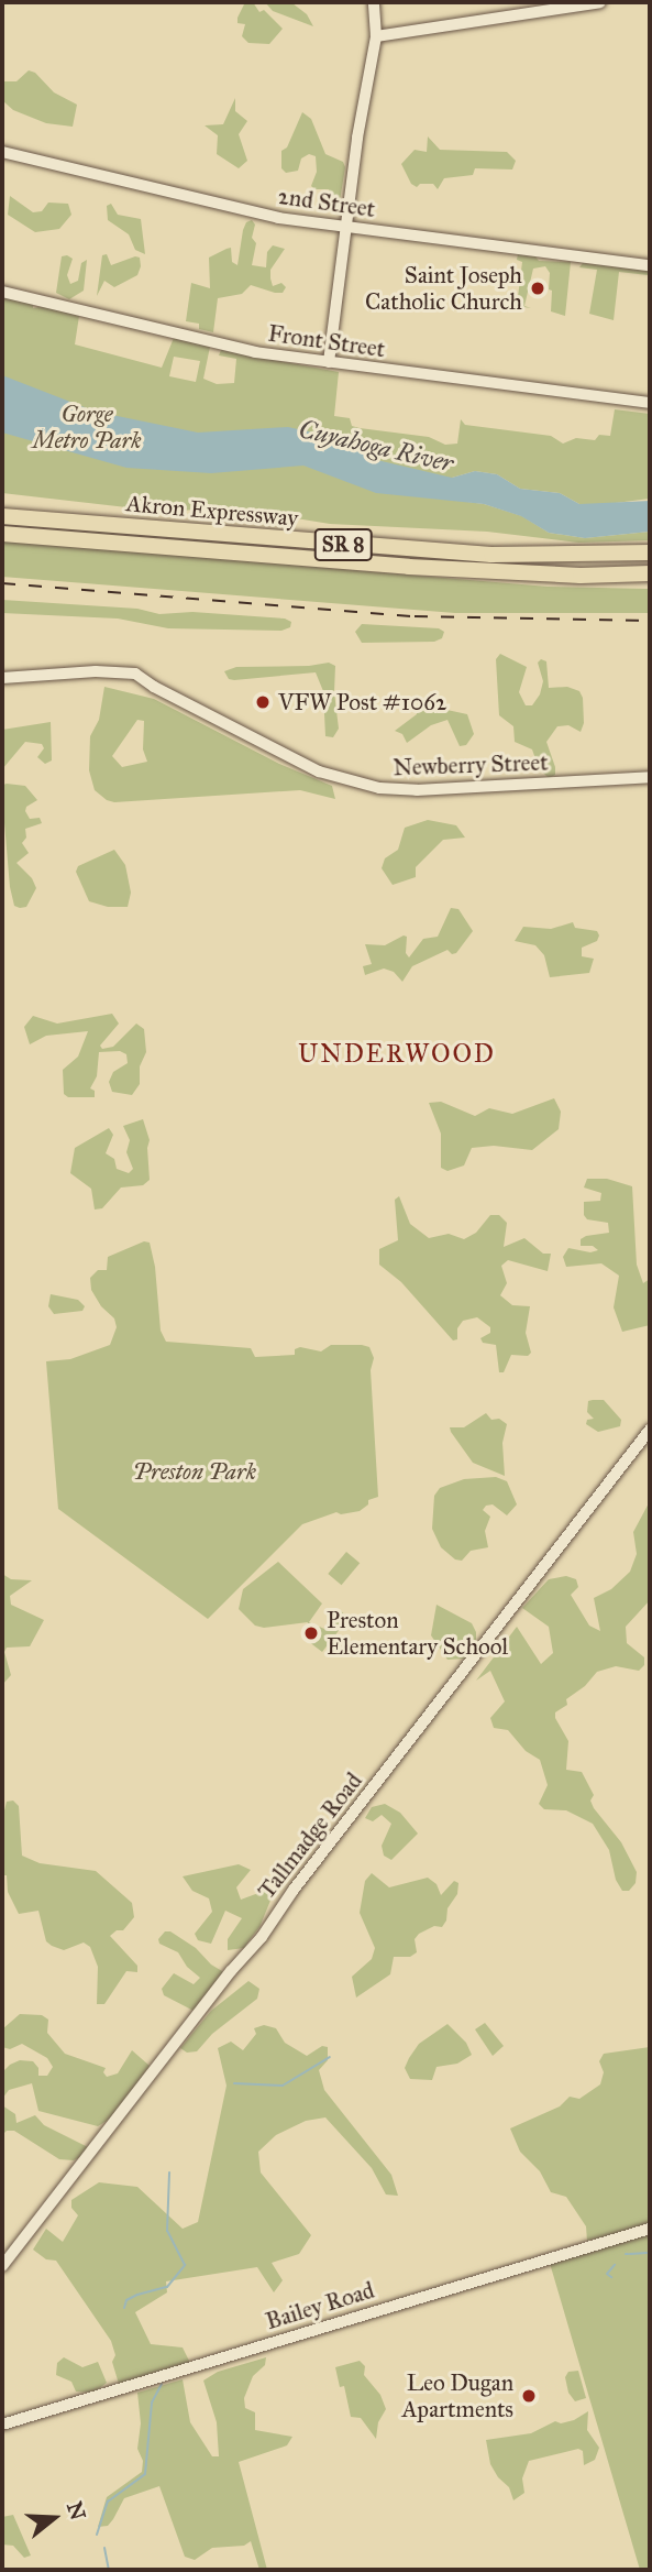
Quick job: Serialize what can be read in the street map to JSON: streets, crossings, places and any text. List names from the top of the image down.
{
  "streets": {
    "highway": ["Akron Expressway", "SR 8"],
    "main road": ["2nd Street"],
    "street": [
      "Front Street",
      "Newberry Street",
      "Tallmadge Road",
      "Bailey Road"
    ]
  },
  "districts": ["UNDERWOOD"],
  "water": ["Cuyahoga River"],
  "parks": ["Gorge Metro Park", "Preston Park"],
  "places": [
    "Saint Joseph Catholic Church",
    "VFW Post #1062",
    "Preston Elementary School",
    "Leo Dugan Apartments"
  ],
  "north": "right"
}
